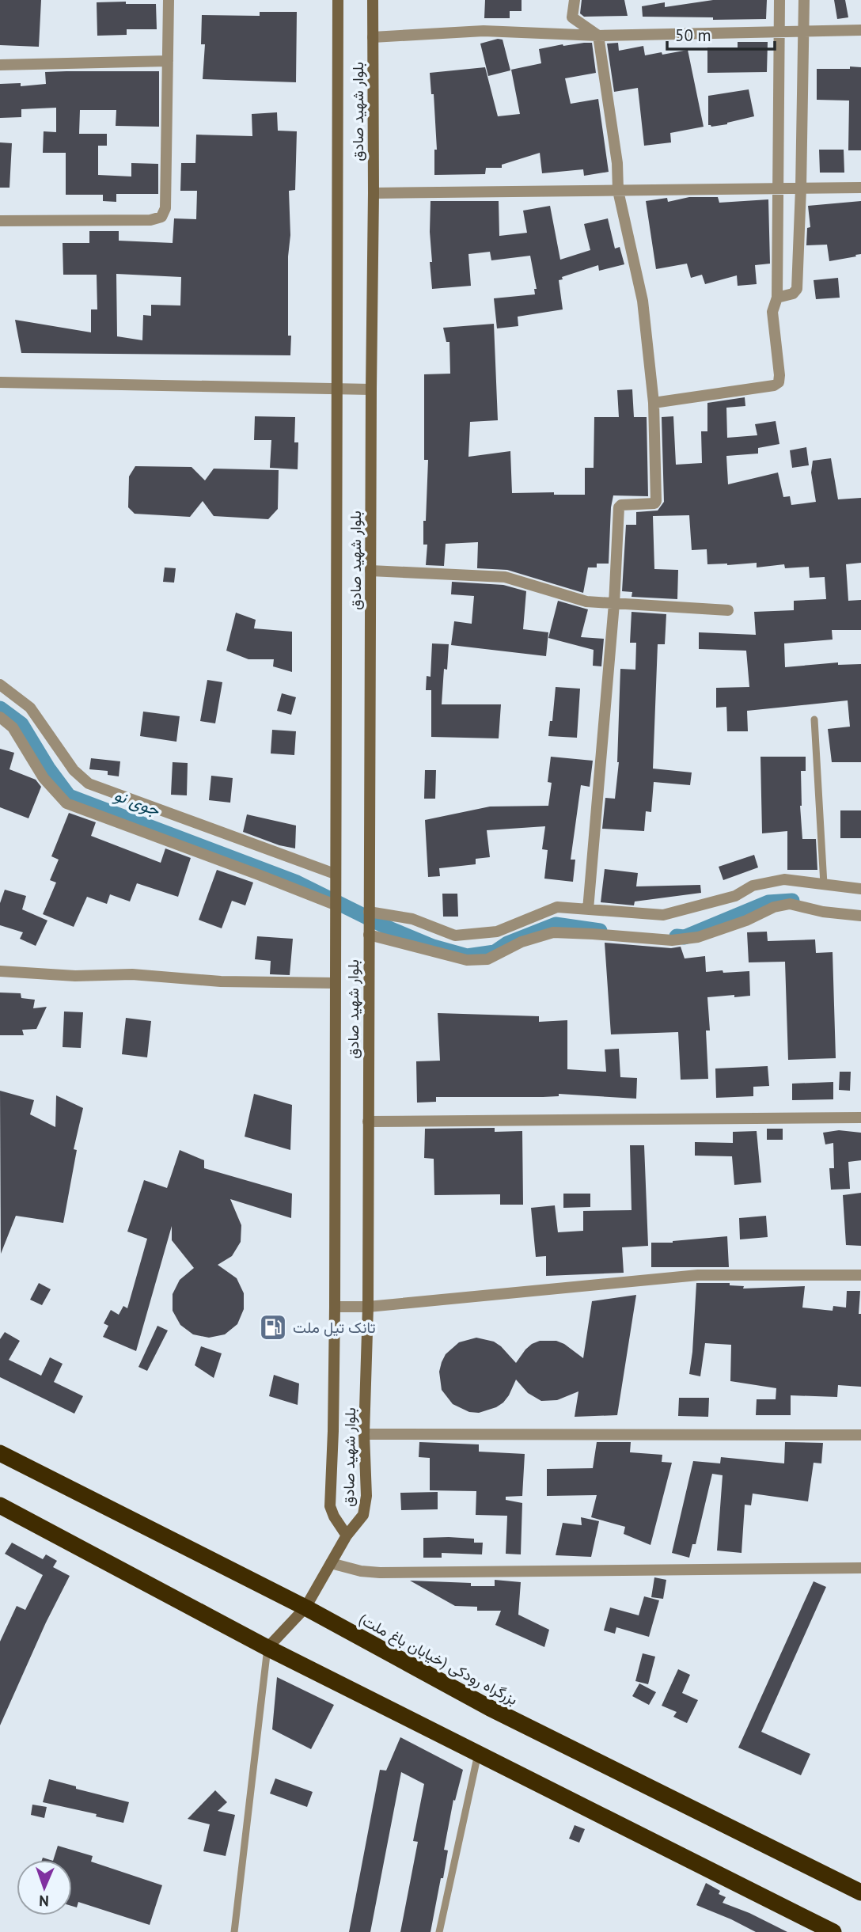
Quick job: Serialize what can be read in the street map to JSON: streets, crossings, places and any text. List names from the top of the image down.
{
  "streets": {
    "highway": ["بزرگراه رودکی (خیابان باغ ملت)"],
    "main road": ["بلوار شهید صادق"]
  },
  "water": ["جوی نو"],
  "places": {
    "fuel station": ["تانک تیل ملت"]
  },
  "scale_bar": "50 m",
  "north": "bottom"
}
